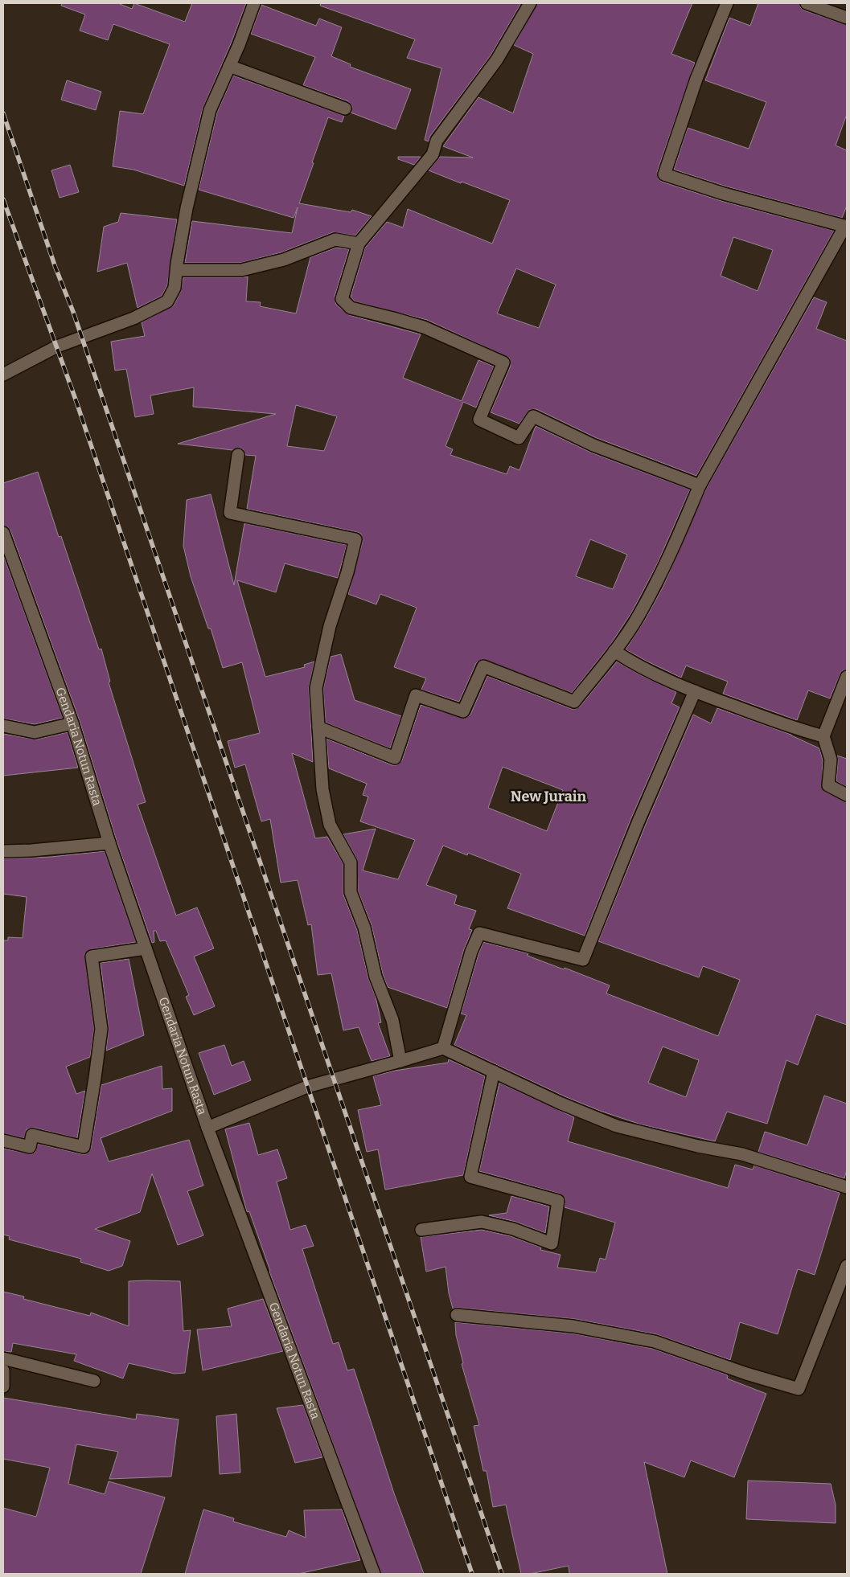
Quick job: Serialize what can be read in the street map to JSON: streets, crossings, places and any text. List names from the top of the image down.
{
  "streets": {
    "street": ["Gendaria Notun Rasta"]
  },
  "districts": ["New Jurain"]
}
